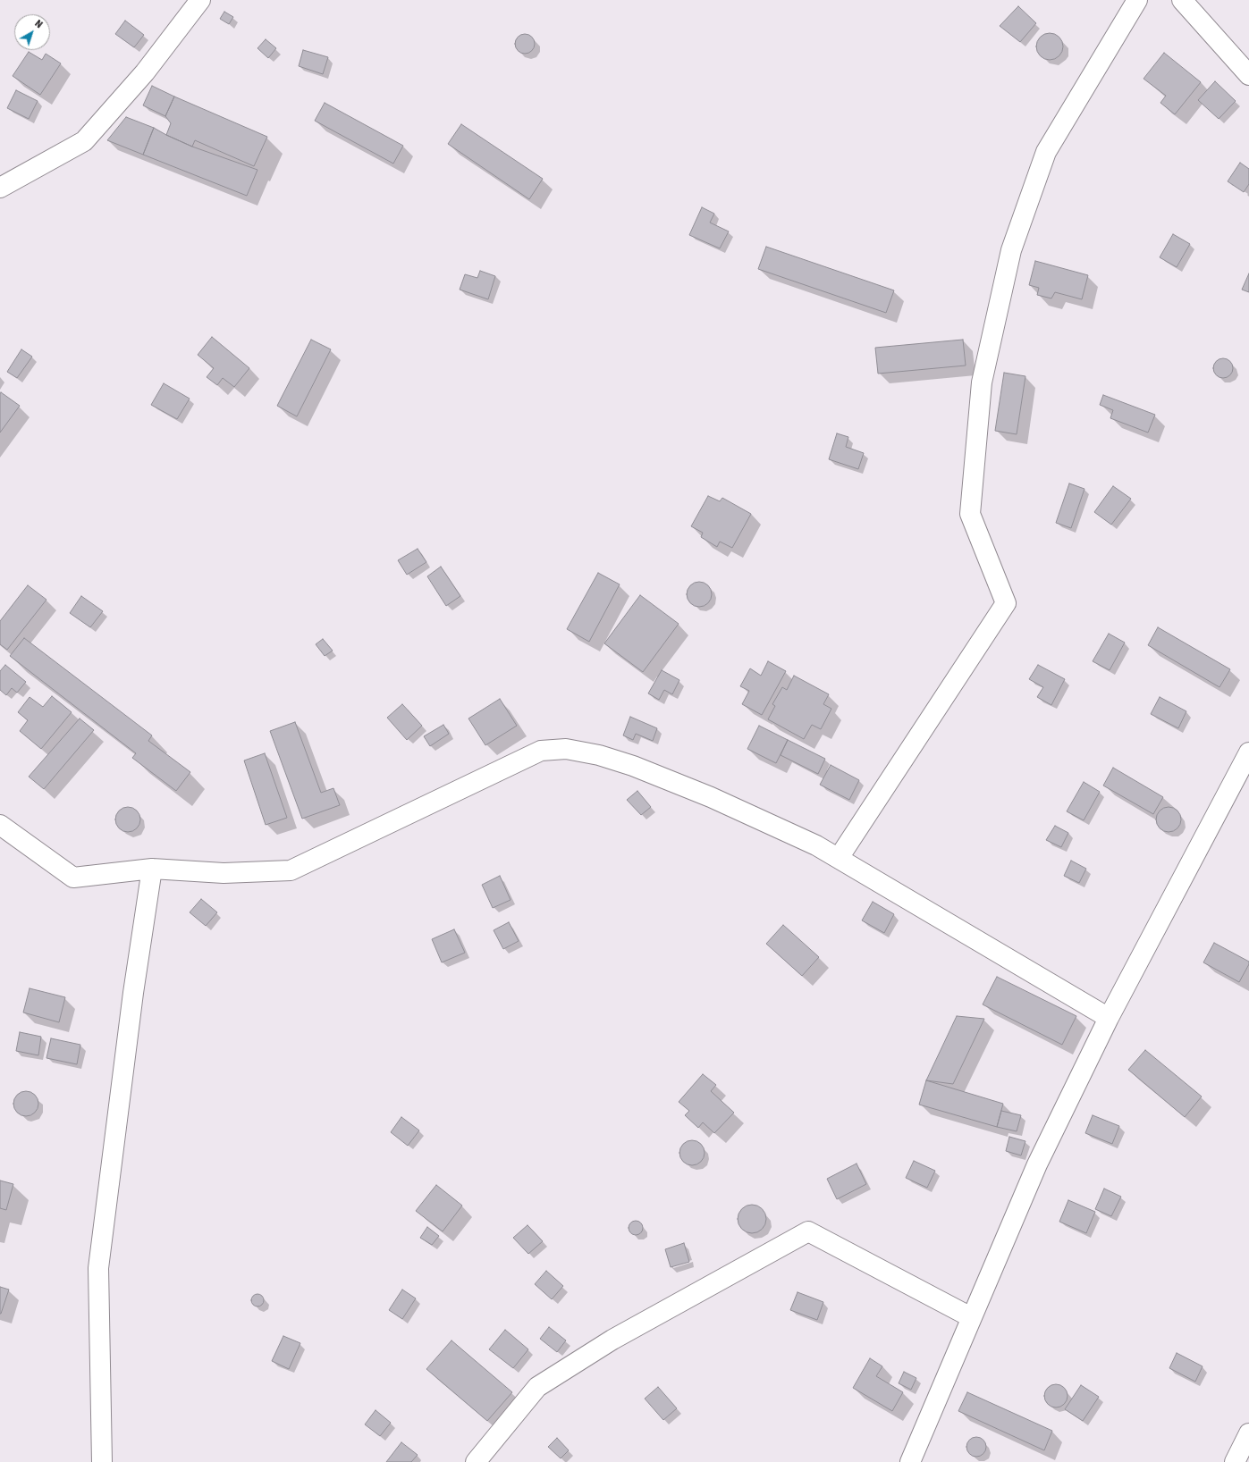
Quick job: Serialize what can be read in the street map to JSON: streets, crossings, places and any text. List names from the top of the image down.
{
  "north": "top right"
}
